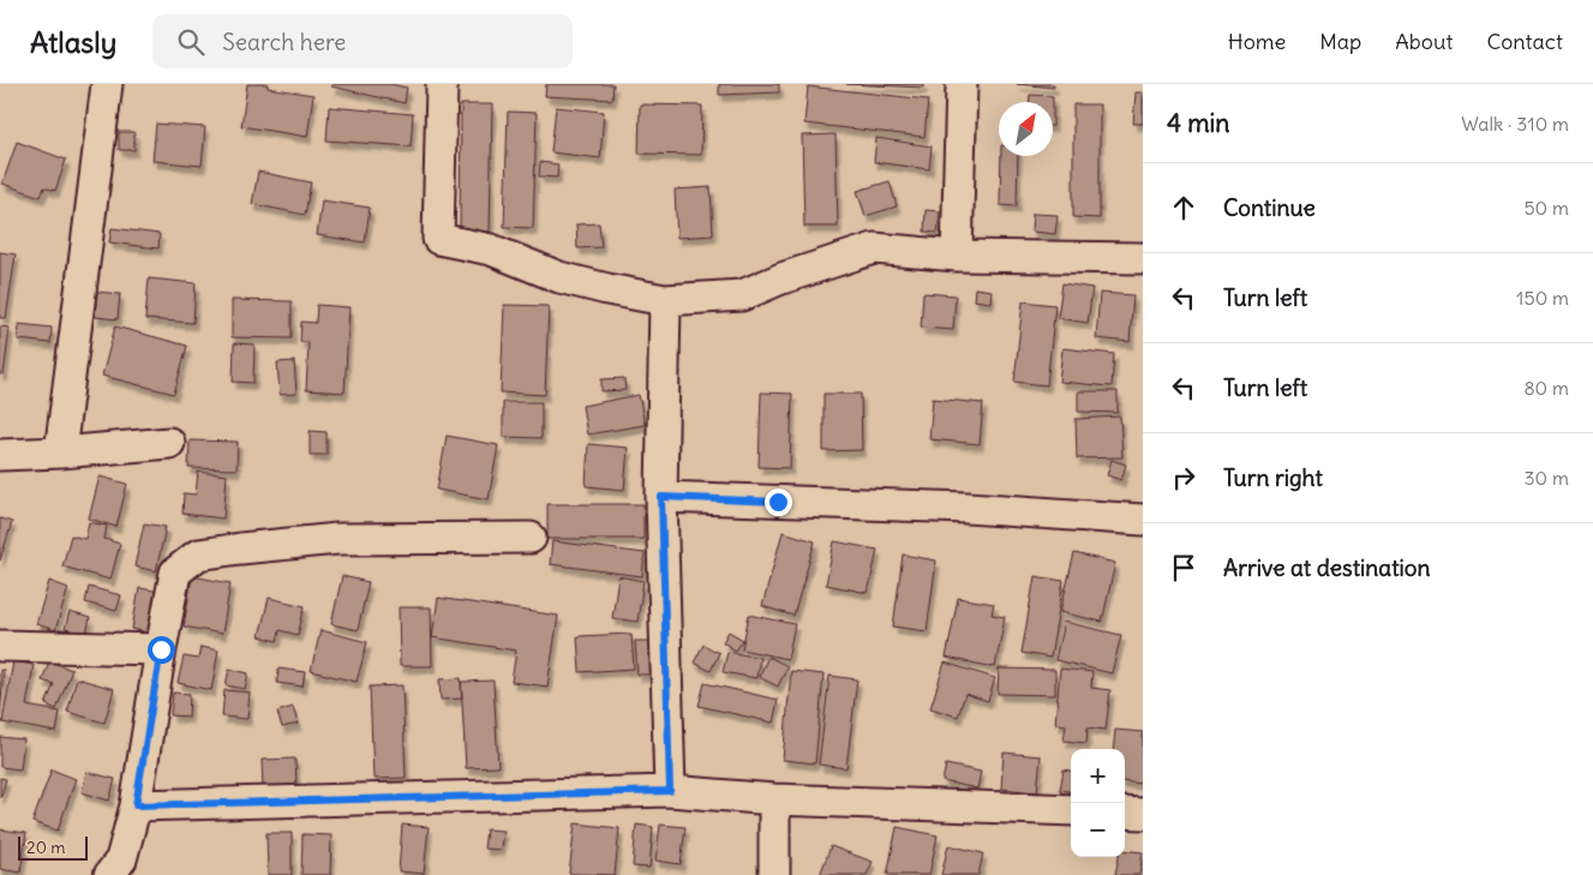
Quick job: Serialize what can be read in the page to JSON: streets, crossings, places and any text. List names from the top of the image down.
{
  "scale_bar": "20 m",
  "north": "top right",
  "page": {
    "header": "Atlasly",
    "search": "Search here",
    "nav": [
      "Home",
      "Map",
      "About",
      "Contact"
    ],
    "heading": ["4 min", "Walk · 310 m"],
    "list": [
      ["Continue", "50 m"],
      ["Turn left", "150 m"],
      ["Turn left", "80 m"],
      ["Turn right", "30 m"],
      "Arrive at destination"
    ],
    "map_buttons": ["+", "−"],
    "scale": "20 m"
  }
}
